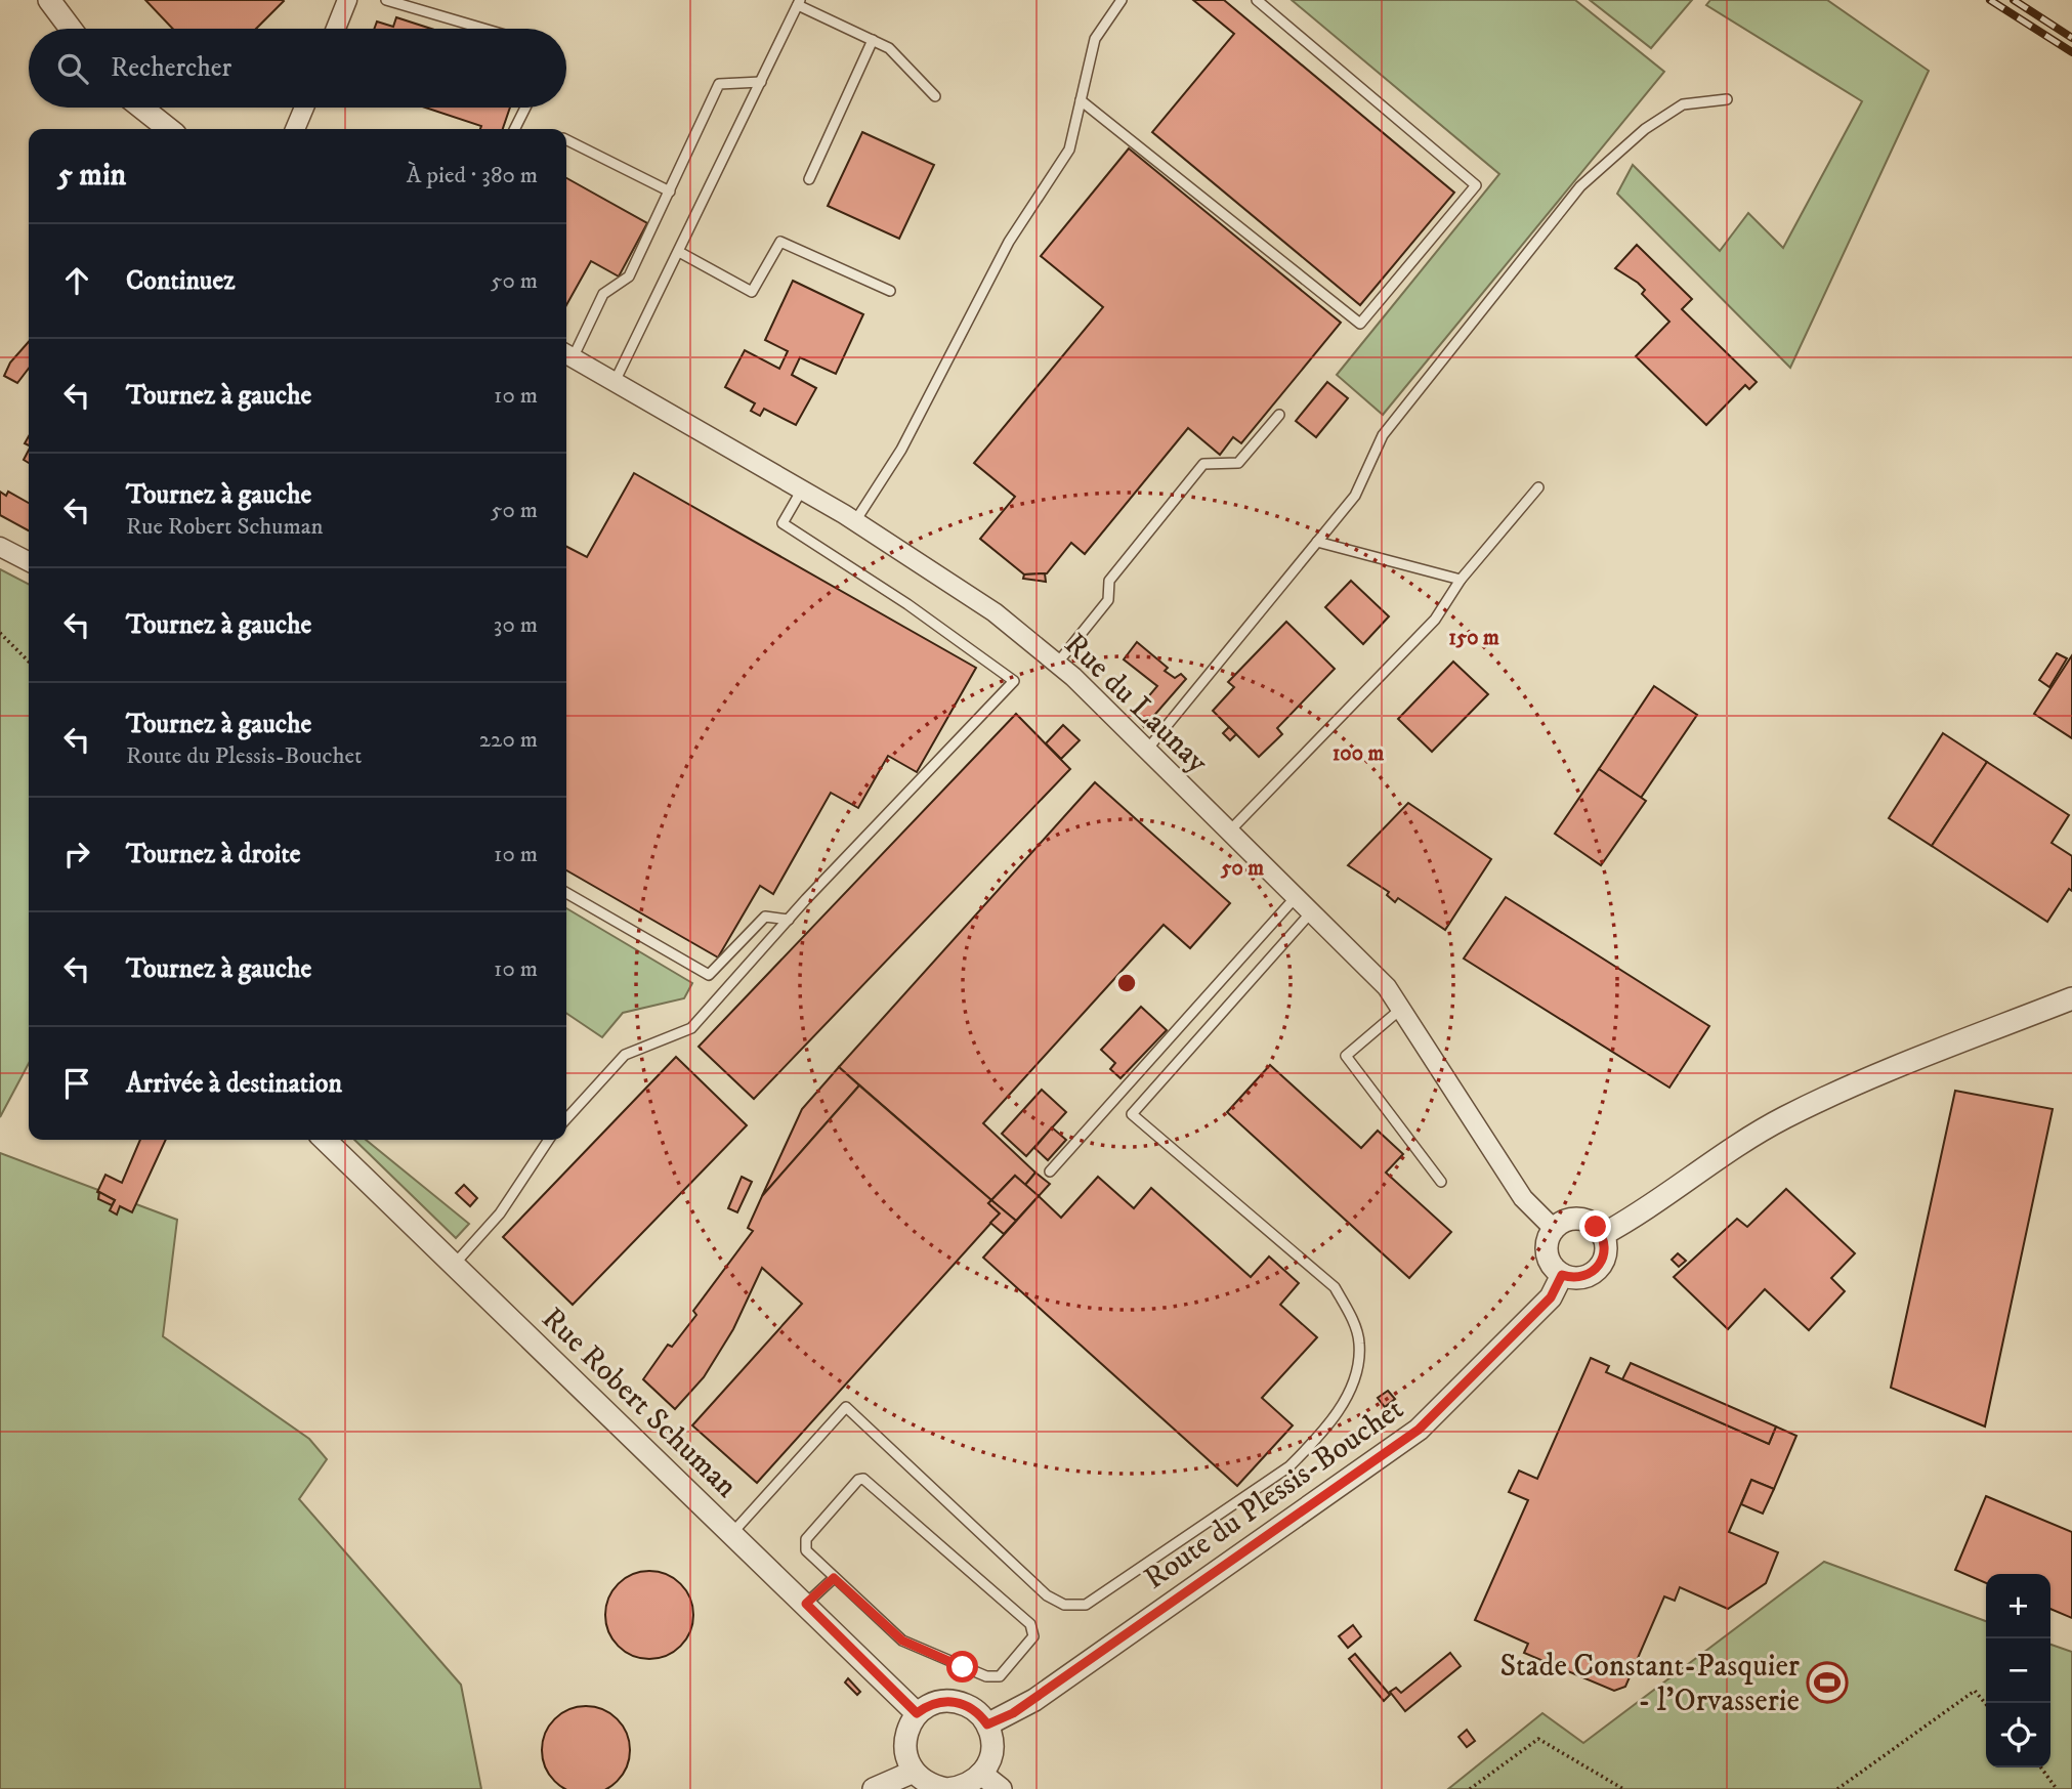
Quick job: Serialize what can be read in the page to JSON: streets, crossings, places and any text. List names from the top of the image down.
{
  "streets": {
    "street": ["Rue du Launay", "Rue Robert Schuman", "Route du Plessis-Bouchet"]
  },
  "crossings": [
    ["Rue du Launay", "Route du Plessis-Bouchet"],
    ["Rue Robert Schuman", "Route du Plessis-Bouchet"]
  ],
  "places": {
    "sports": ["Stade Constant-Pasquier - l'Orvasserie"]
  },
  "page": {
    "search": "Rechercher",
    "heading": ["5 min", "À pied · 380 m"],
    "list": [
      ["Continuez", "50 m"],
      ["Tournez à gauche", "10 m"],
      ["Tournez à gauche", "Rue Robert Schuman", "50 m"],
      ["Tournez à gauche", "30 m"],
      ["Tournez à gauche", "Route du Plessis-Bouchet", "220 m"],
      ["Tournez à droite", "10 m"],
      ["Tournez à gauche", "10 m"],
      "Arrivée à destination"
    ],
    "map_buttons": ["+", "−"]
  },
  "rings": ["150 m", "100 m", "50 m"]
}
